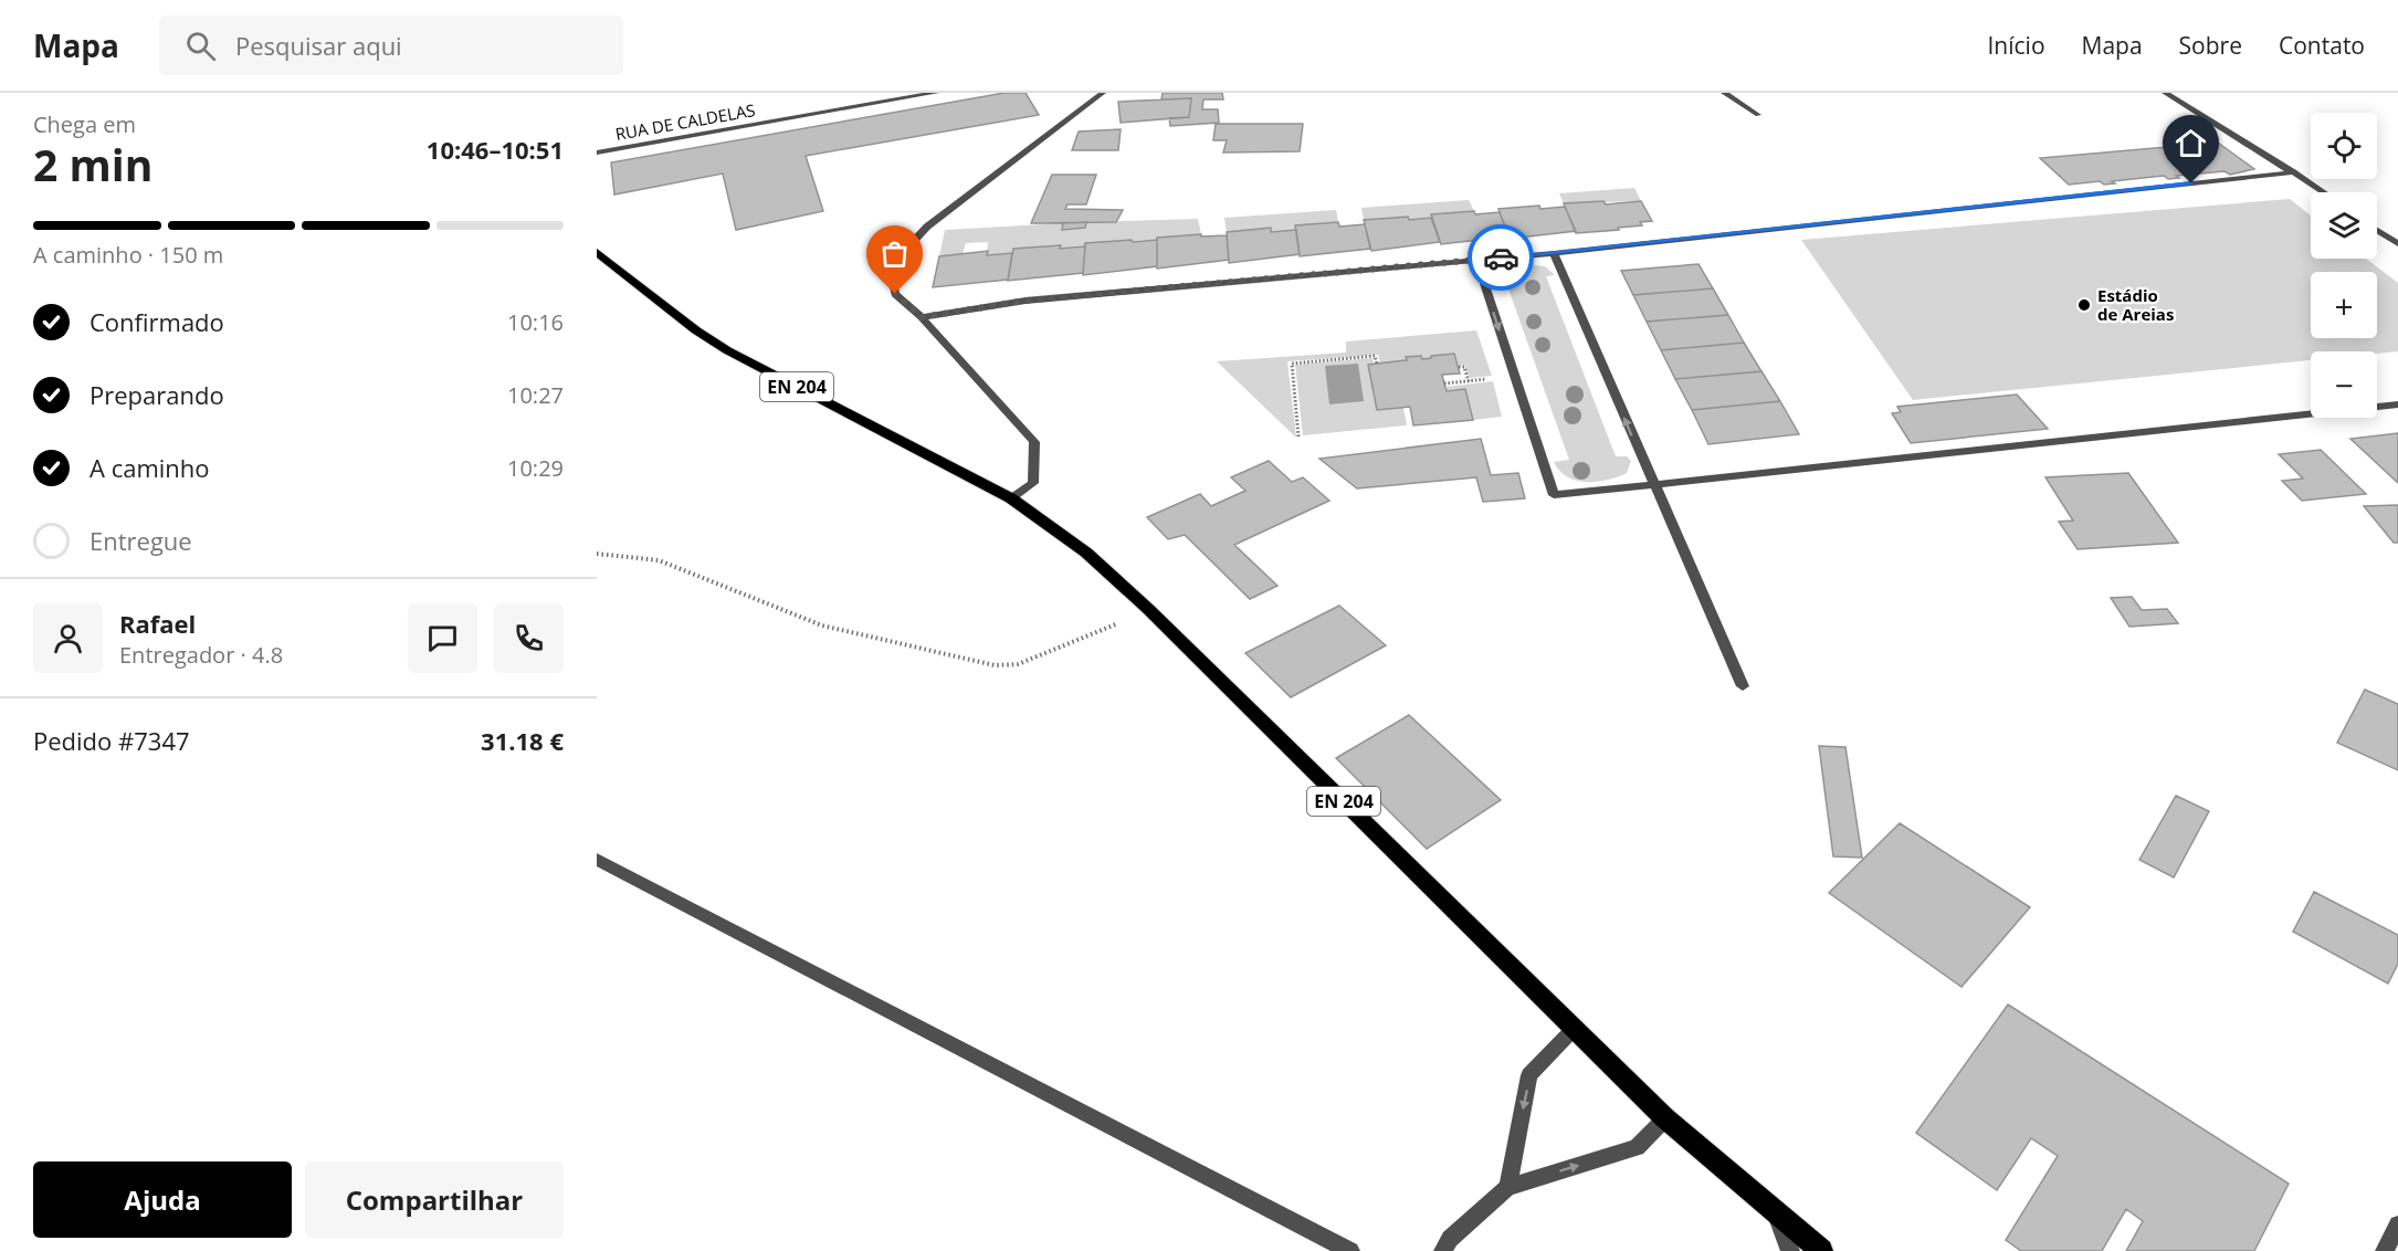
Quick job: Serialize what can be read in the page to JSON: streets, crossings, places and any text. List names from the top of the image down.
{
  "streets": {
    "main road": ["EN 204"],
    "street": ["RUA DE CALDELAS"]
  },
  "places": ["Estádio de Areias"],
  "page": {
    "header": "Mapa",
    "search": "Pesquisar aqui",
    "nav": [
      "Início",
      "Mapa",
      "Sobre",
      "Contato"
    ],
    "heading": ["2 min", "Chega em", "10:46–10:51"],
    "panel": [
      "Rafael",
      "Entregador · 4.8",
      "Pedido #7347",
      "31.18 €"
    ],
    "map_buttons": ["+", "−"],
    "bar": "A caminho · 150 m",
    "list": [
      ["Confirmado", "10:16"],
      ["Preparando", "10:27"],
      ["A caminho", "10:29"],
      "Entregue"
    ],
    "buttons": ["Ajuda", "Compartilhar"]
  }
}
